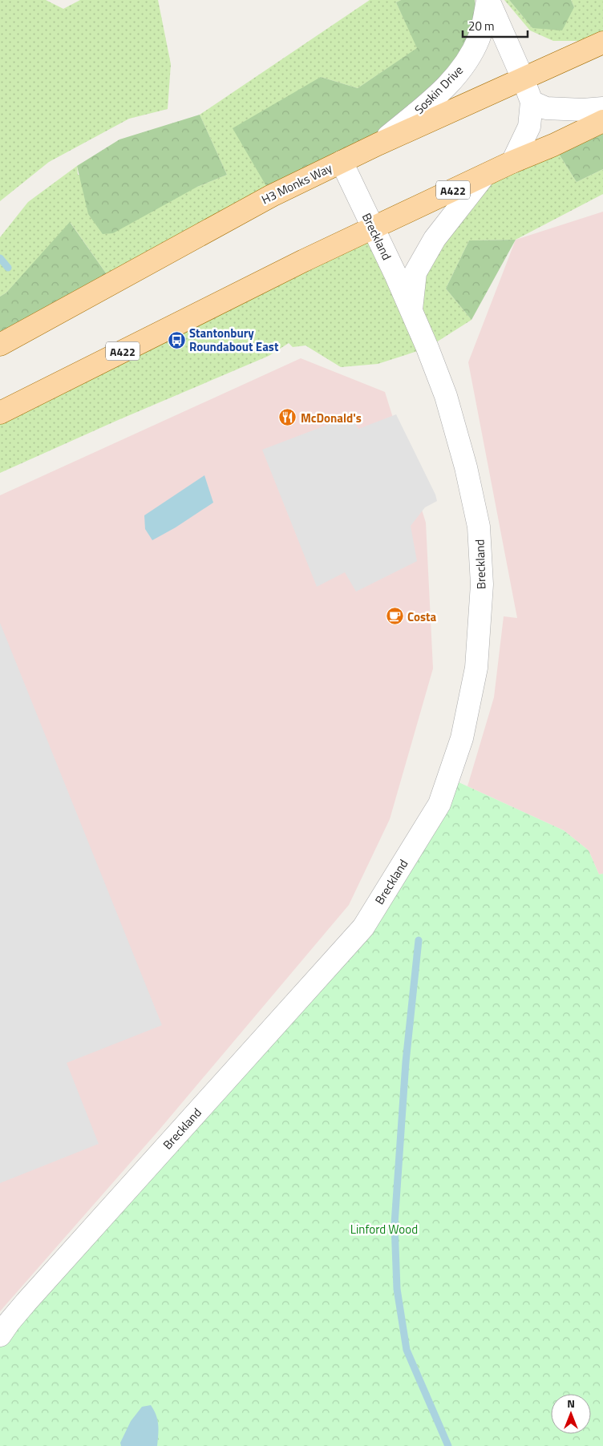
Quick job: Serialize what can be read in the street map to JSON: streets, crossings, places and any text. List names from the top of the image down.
{
  "streets": {
    "main road": ["H3 Monks Way", "A422"],
    "street": ["Soskin Drive", "Breckland"]
  },
  "crossings": [
    ["Soskin Drive", "H3 Monks Way"],
    ["Soskin Drive", "A422"],
    ["H3 Monks Way", "Breckland"],
    ["A422", "Breckland"]
  ],
  "parks": ["Linford Wood"],
  "places": {
    "bus stop": ["Stantonbury Roundabout East"],
    "restaurant": ["McDonald's"],
    "cafe": ["Costa"]
  },
  "scale_bar": "20 m",
  "north": "top"
}
